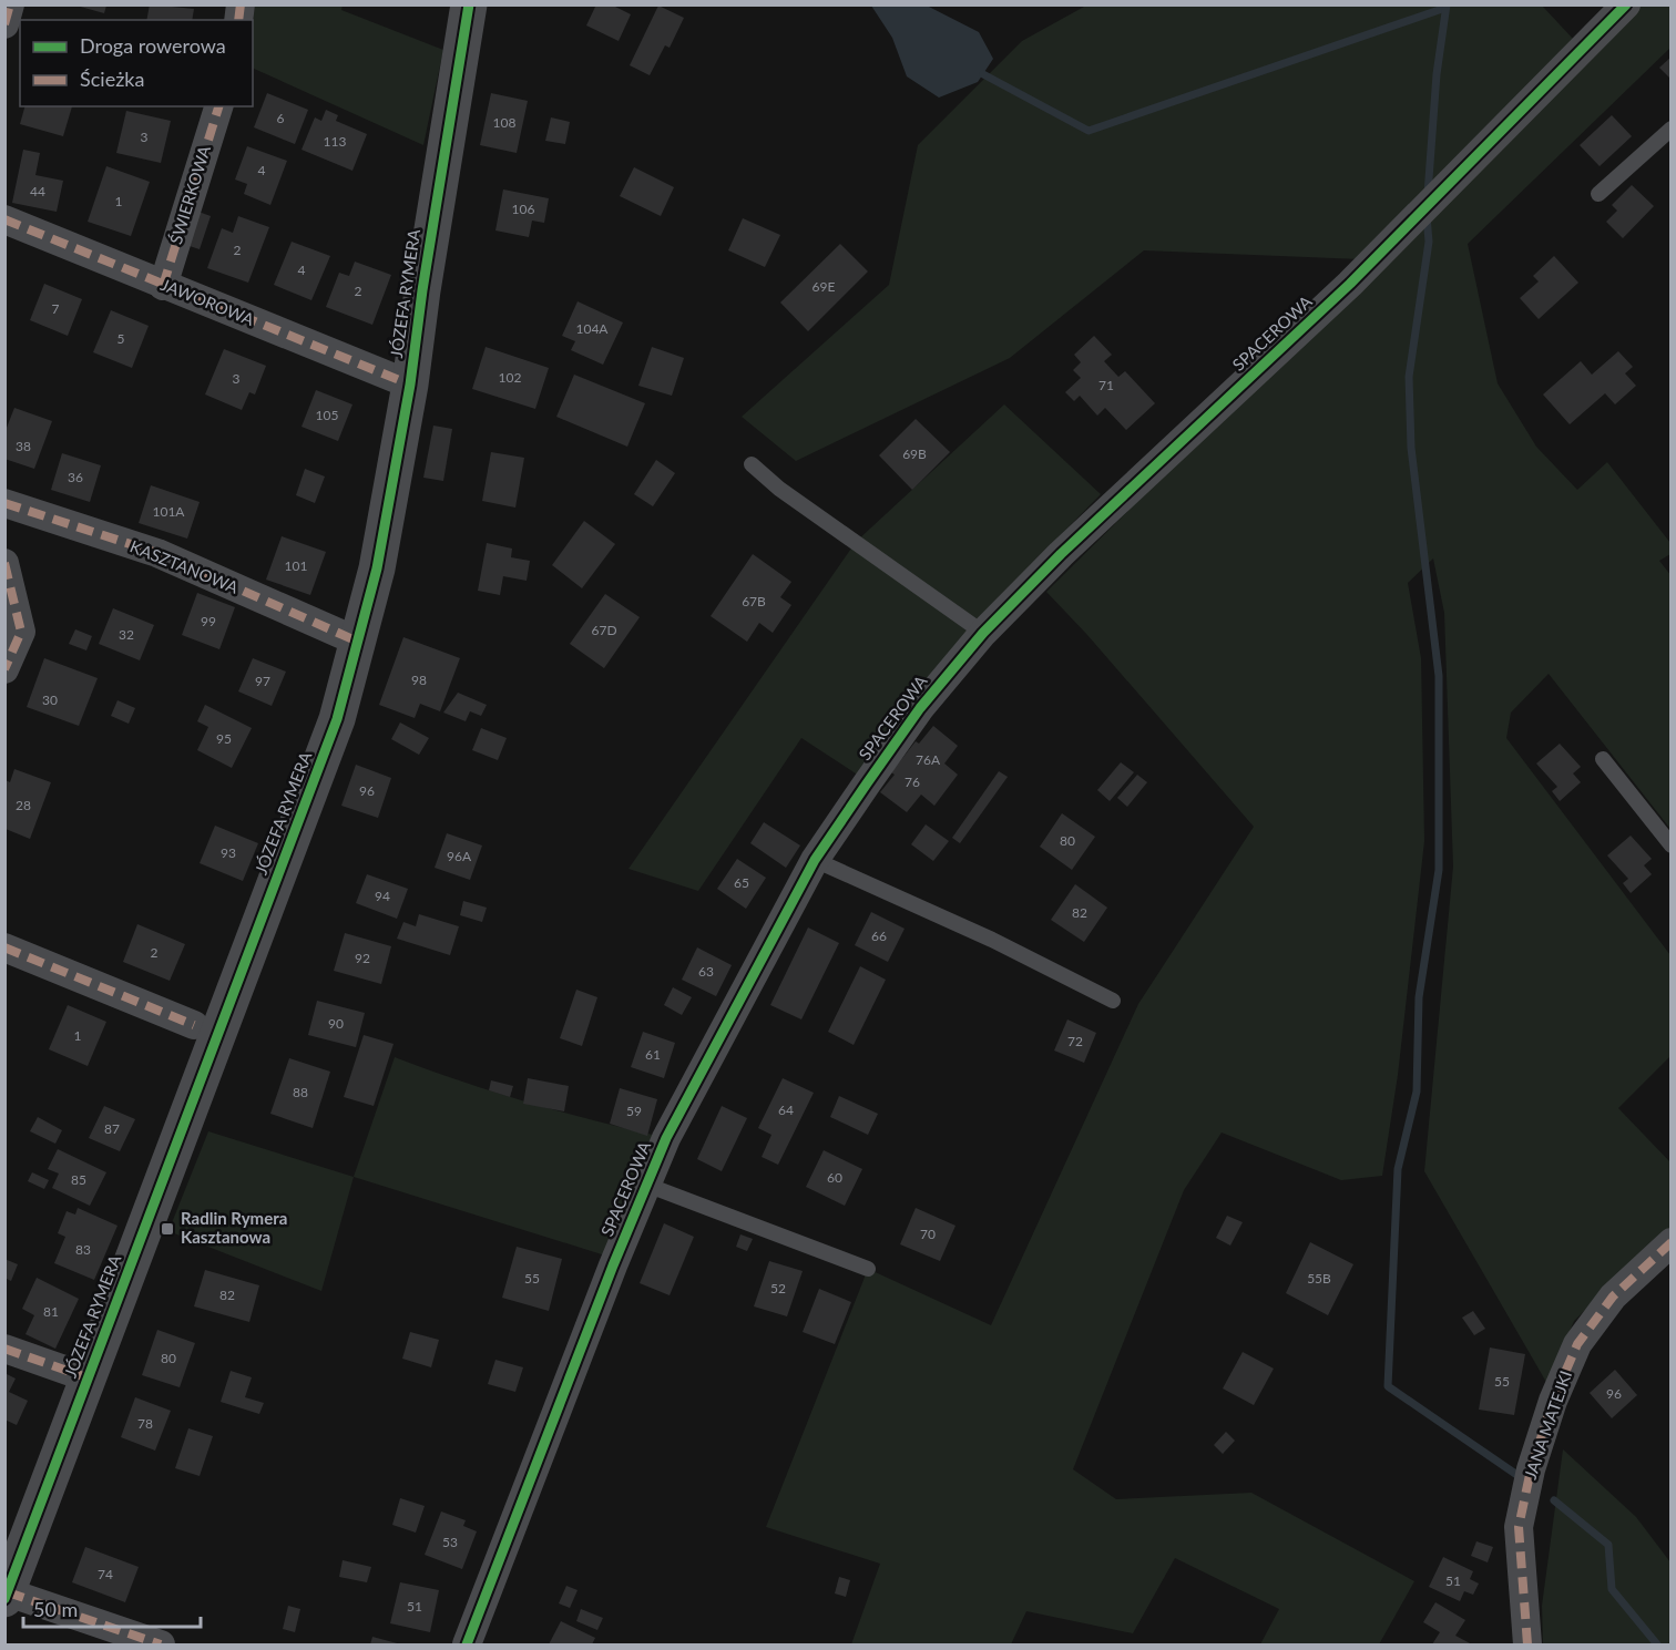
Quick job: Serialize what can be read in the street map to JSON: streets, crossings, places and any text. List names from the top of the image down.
{
  "streets": {
    "street": [
      "ŚWIERKOWA",
      "JÓZEFA RYMERA",
      "JAWOROWA",
      "SPACEROWA",
      "KASZTANOWA",
      "JANA MATEJKI"
    ]
  },
  "crossings": [
    ["ŚWIERKOWA", "JAWOROWA"],
    ["JÓZEFA RYMERA", "JAWOROWA"],
    ["JÓZEFA RYMERA", "KASZTANOWA"]
  ],
  "places": {
    "transit": ["Radlin Rymera Kasztanowa"]
  },
  "house_numbers": [
    "6",
    "108",
    "3",
    "113",
    "4",
    "44",
    "1",
    "106",
    "2",
    "4",
    "69E",
    "2",
    "7",
    "104A",
    "5",
    "102",
    "3",
    "71",
    "105",
    "38",
    "69B",
    "36",
    "101A",
    "101",
    "67B",
    "99",
    "67D",
    "32",
    "98",
    "97",
    "30",
    "95",
    "76A",
    "76",
    "96",
    "28",
    "80",
    "93",
    "96A",
    "65",
    "94",
    "82",
    "66",
    "2",
    "92",
    "63",
    "90",
    "1",
    "72",
    "61",
    "88",
    "64",
    "59",
    "87",
    "60",
    "85",
    "70",
    "83",
    "55",
    "55B",
    "52",
    "82",
    "81",
    "80",
    "55",
    "96",
    "78",
    "53",
    "74",
    "51",
    "51"
  ],
  "legend": ["Droga rowerowa", "Ścieżka"],
  "scale_bar": "50 m"
}
